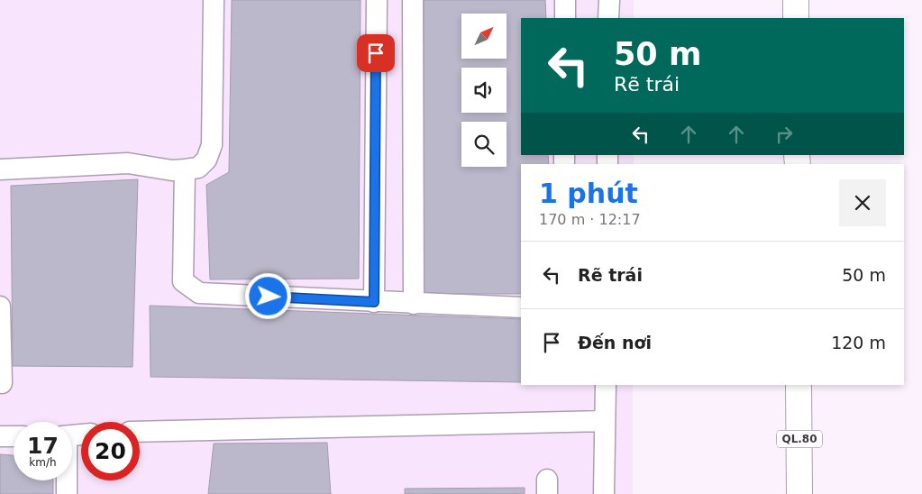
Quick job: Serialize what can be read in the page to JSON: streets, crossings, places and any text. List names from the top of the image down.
{
  "streets": {
    "highway": ["QL.80"]
  },
  "north": "top right",
  "page": {
    "turn": ["50 m", "Rẽ trái"],
    "heading": ["1 phút", "170 m · 12:17"],
    "list": [
      {
        "name": "Rẽ trái",
        "value": "50 m"
      },
      {
        "name": "Đến nơi",
        "value": "120 m"
      }
    ],
    "speed": "17 km/h",
    "limit": "20"
  }
}
